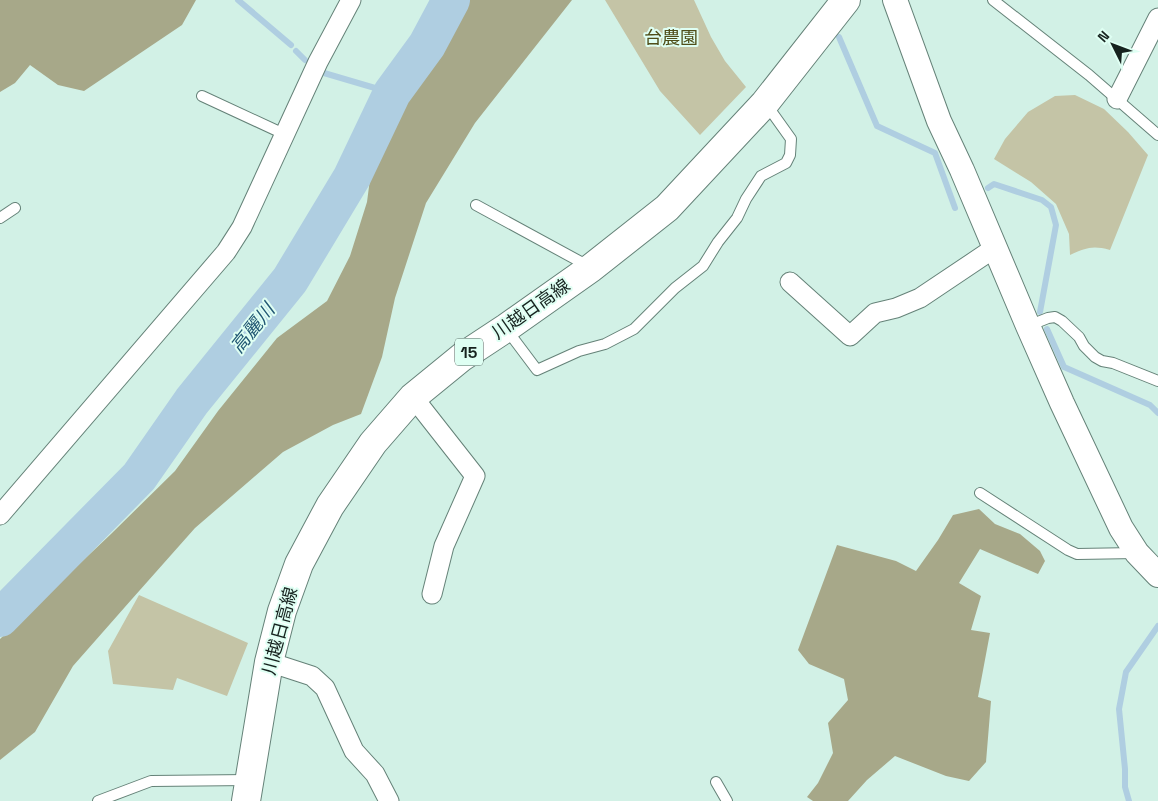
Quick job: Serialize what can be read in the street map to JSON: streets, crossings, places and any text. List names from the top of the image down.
{
  "streets": {
    "main road": ["川越日高線", "15"]
  },
  "water": ["高麗川"],
  "parks": ["台農園"],
  "north": "top left"
}
